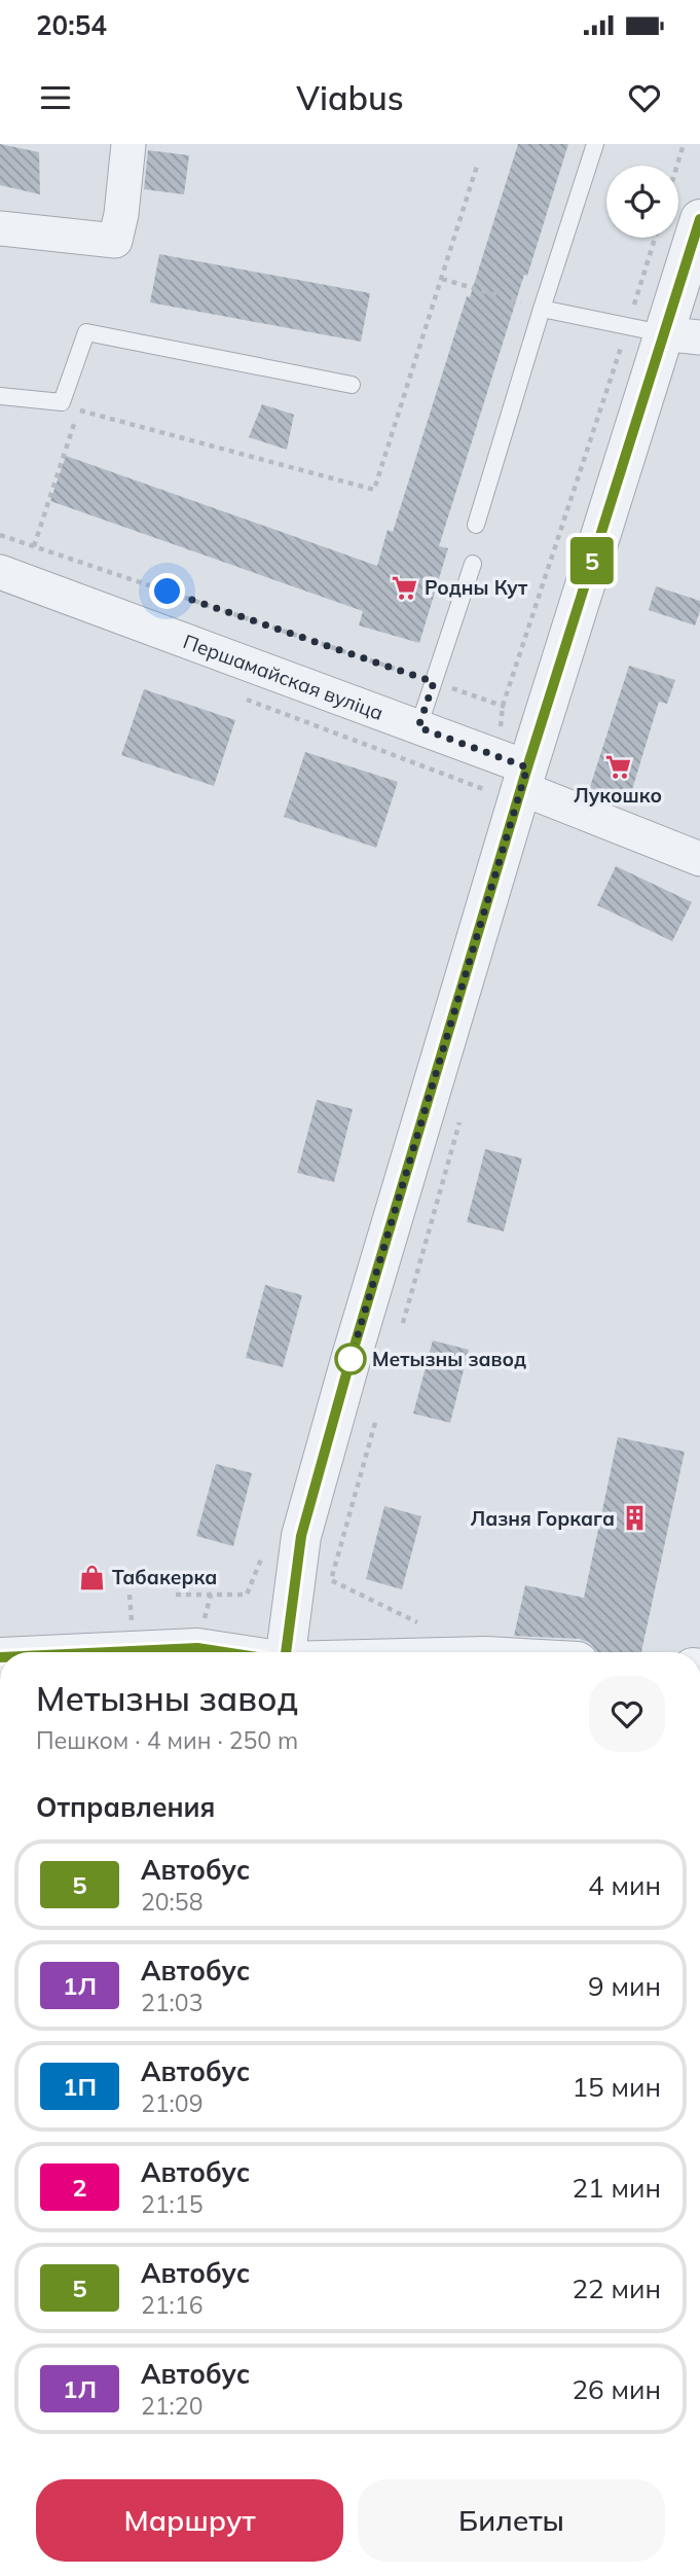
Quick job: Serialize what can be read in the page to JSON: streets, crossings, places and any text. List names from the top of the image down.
{
  "streets": {
    "street": ["Першамайская вуліца"]
  },
  "places": {
    "supermarket": ["Родны Кут", "Лукошко"],
    "other": ["Метызны завод"],
    "building": ["Лазня Горкага"],
    "shop": ["Табакерка"]
  },
  "lines": ["bus line 5"],
  "page": {
    "status": "20:54",
    "header": "Viabus",
    "on_map": "5",
    "heading": [
      ["Метызны завод", "Пешком · 4 мин · 250 m"],
      "Отправления"
    ],
    "list": [
      {
        "mark": "5",
        "name": "Автобус",
        "note": "20:58",
        "value": "4 мин"
      },
      {
        "mark": "1Л",
        "name": "Автобус",
        "note": "21:03",
        "value": "9 мин"
      },
      {
        "mark": "1П",
        "name": "Автобус",
        "note": "21:09",
        "value": "15 мин"
      },
      {
        "mark": "2",
        "name": "Автобус",
        "note": "21:15",
        "value": "21 мин"
      },
      {
        "mark": "5",
        "name": "Автобус",
        "note": "21:16",
        "value": "22 мин"
      },
      {
        "mark": "1Л",
        "name": "Автобус",
        "note": "21:20",
        "value": "26 мин"
      }
    ],
    "buttons": ["Маршрут", "Билеты"]
  }
}
